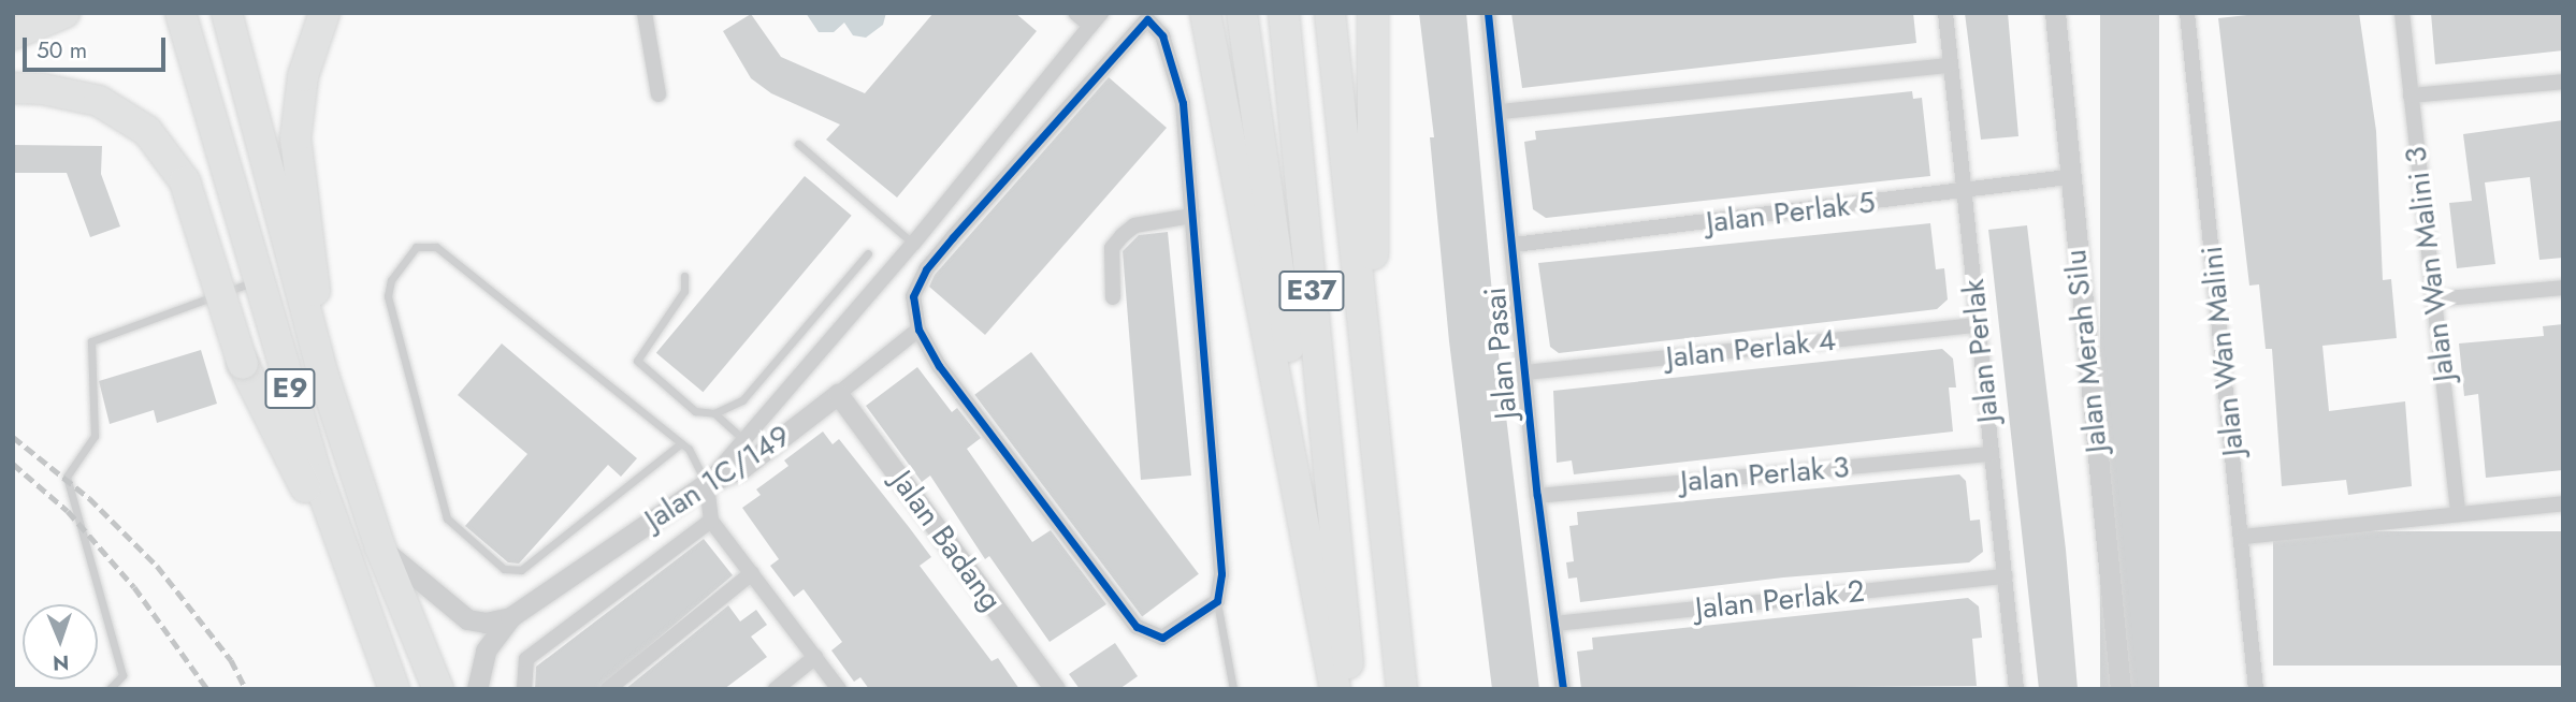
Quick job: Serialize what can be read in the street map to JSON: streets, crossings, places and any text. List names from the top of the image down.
{
  "streets": {
    "highway": ["E37", "E9"],
    "street": [
      "Jalan Perlak 5",
      "Jalan Wan Malini 3",
      "Jalan Perlak 4",
      "Jalan Perlak",
      "Jalan Merah Silu",
      "Jalan Wan Malini",
      "Jalan Pasai",
      "Jalan Perlak 3",
      "Jalan 1C/149",
      "Jalan Badang",
      "Jalan Perlak 2"
    ]
  },
  "crossings": [
    ["Jalan Perlak 5", "Jalan Perlak"],
    ["Jalan Perlak 5", "Jalan Merah Silu"],
    ["Jalan Perlak 5", "Jalan Pasai"],
    ["Jalan Perlak 4", "Jalan Perlak"],
    ["Jalan Perlak 4", "Jalan Pasai"],
    ["Jalan Perlak", "Jalan Perlak 3"],
    ["Jalan Perlak", "Jalan Perlak 2"],
    ["Jalan Pasai", "Jalan Perlak 3"],
    ["Jalan Pasai", "Jalan Perlak 2"],
    ["Jalan 1C/149", "Jalan Badang"]
  ],
  "scale_bar": "50 m",
  "north": "bottom"
}
